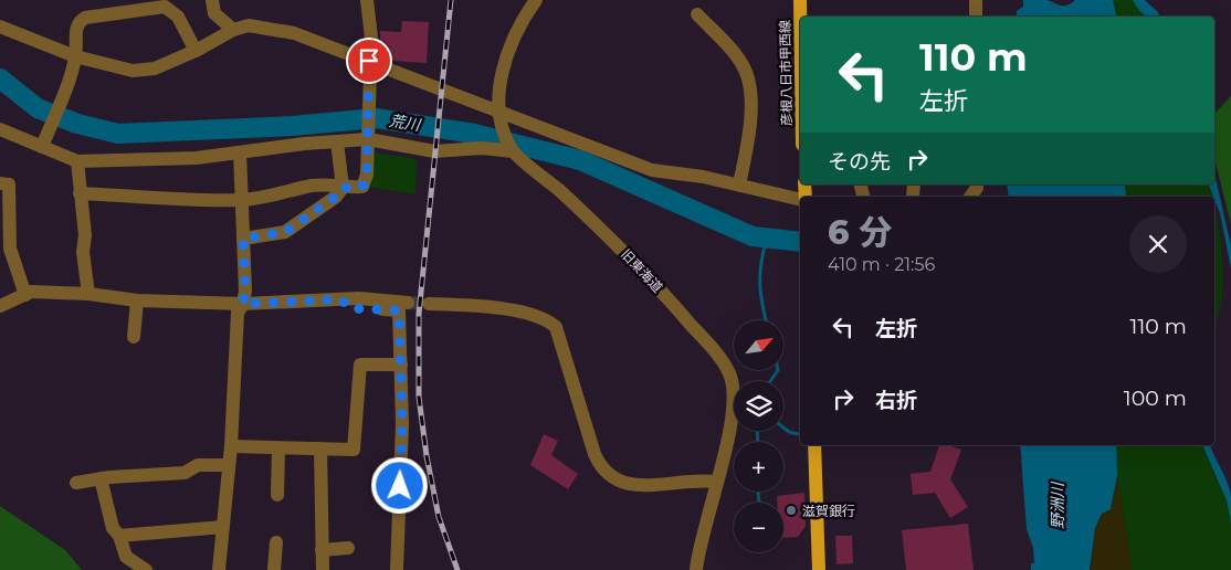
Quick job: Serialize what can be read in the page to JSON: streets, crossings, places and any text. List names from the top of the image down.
{
  "streets": {
    "main road": ["彦根八日市甲西線"],
    "street": ["旧東海道"]
  },
  "water": ["荒川", "野洲川"],
  "places": ["滋賀銀行"],
  "north": "top right",
  "page": {
    "turn": ["110 m", "左折"],
    "then": "その先",
    "heading": ["6 分", "410 m · 21:56"],
    "list": [
      {
        "name": "左折",
        "value": "110 m"
      },
      {
        "name": "右折",
        "value": "100 m"
      }
    ],
    "map_buttons": ["+", "−"]
  }
}
